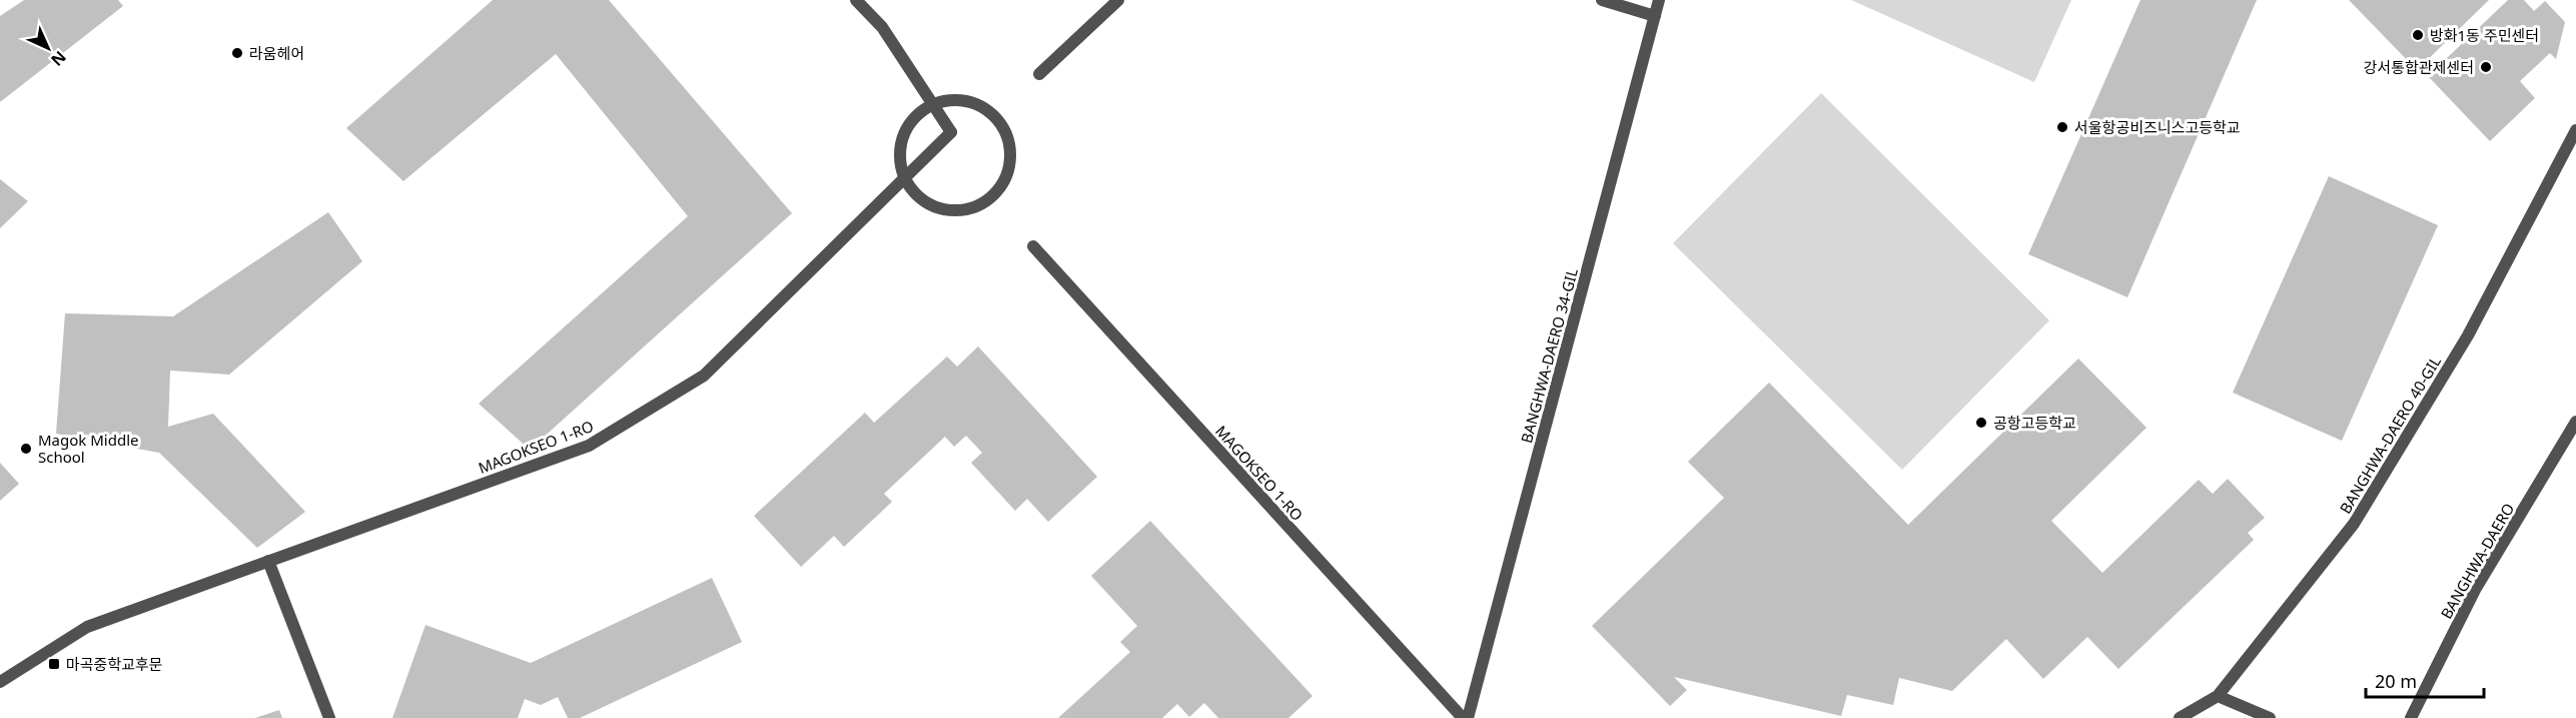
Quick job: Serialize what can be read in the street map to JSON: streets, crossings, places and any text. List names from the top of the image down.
{
  "streets": {
    "street": [
      "BANGHWA-DAERO 34-GIL",
      "BANGHWA-DAERO 40-GIL",
      "MAGOKSEO 1-RO",
      "BANGHWA-DAERO"
    ]
  },
  "places": {
    "other": [
      "방화1동 주민센터",
      "라움헤어",
      "강서통합관제센터",
      "서울항공비즈니스고등학교",
      "공항고등학교",
      "Magok Middle School"
    ],
    "transit": ["마곡중학교후문"]
  },
  "scale_bar": "20 m",
  "north": "bottom right"
}
